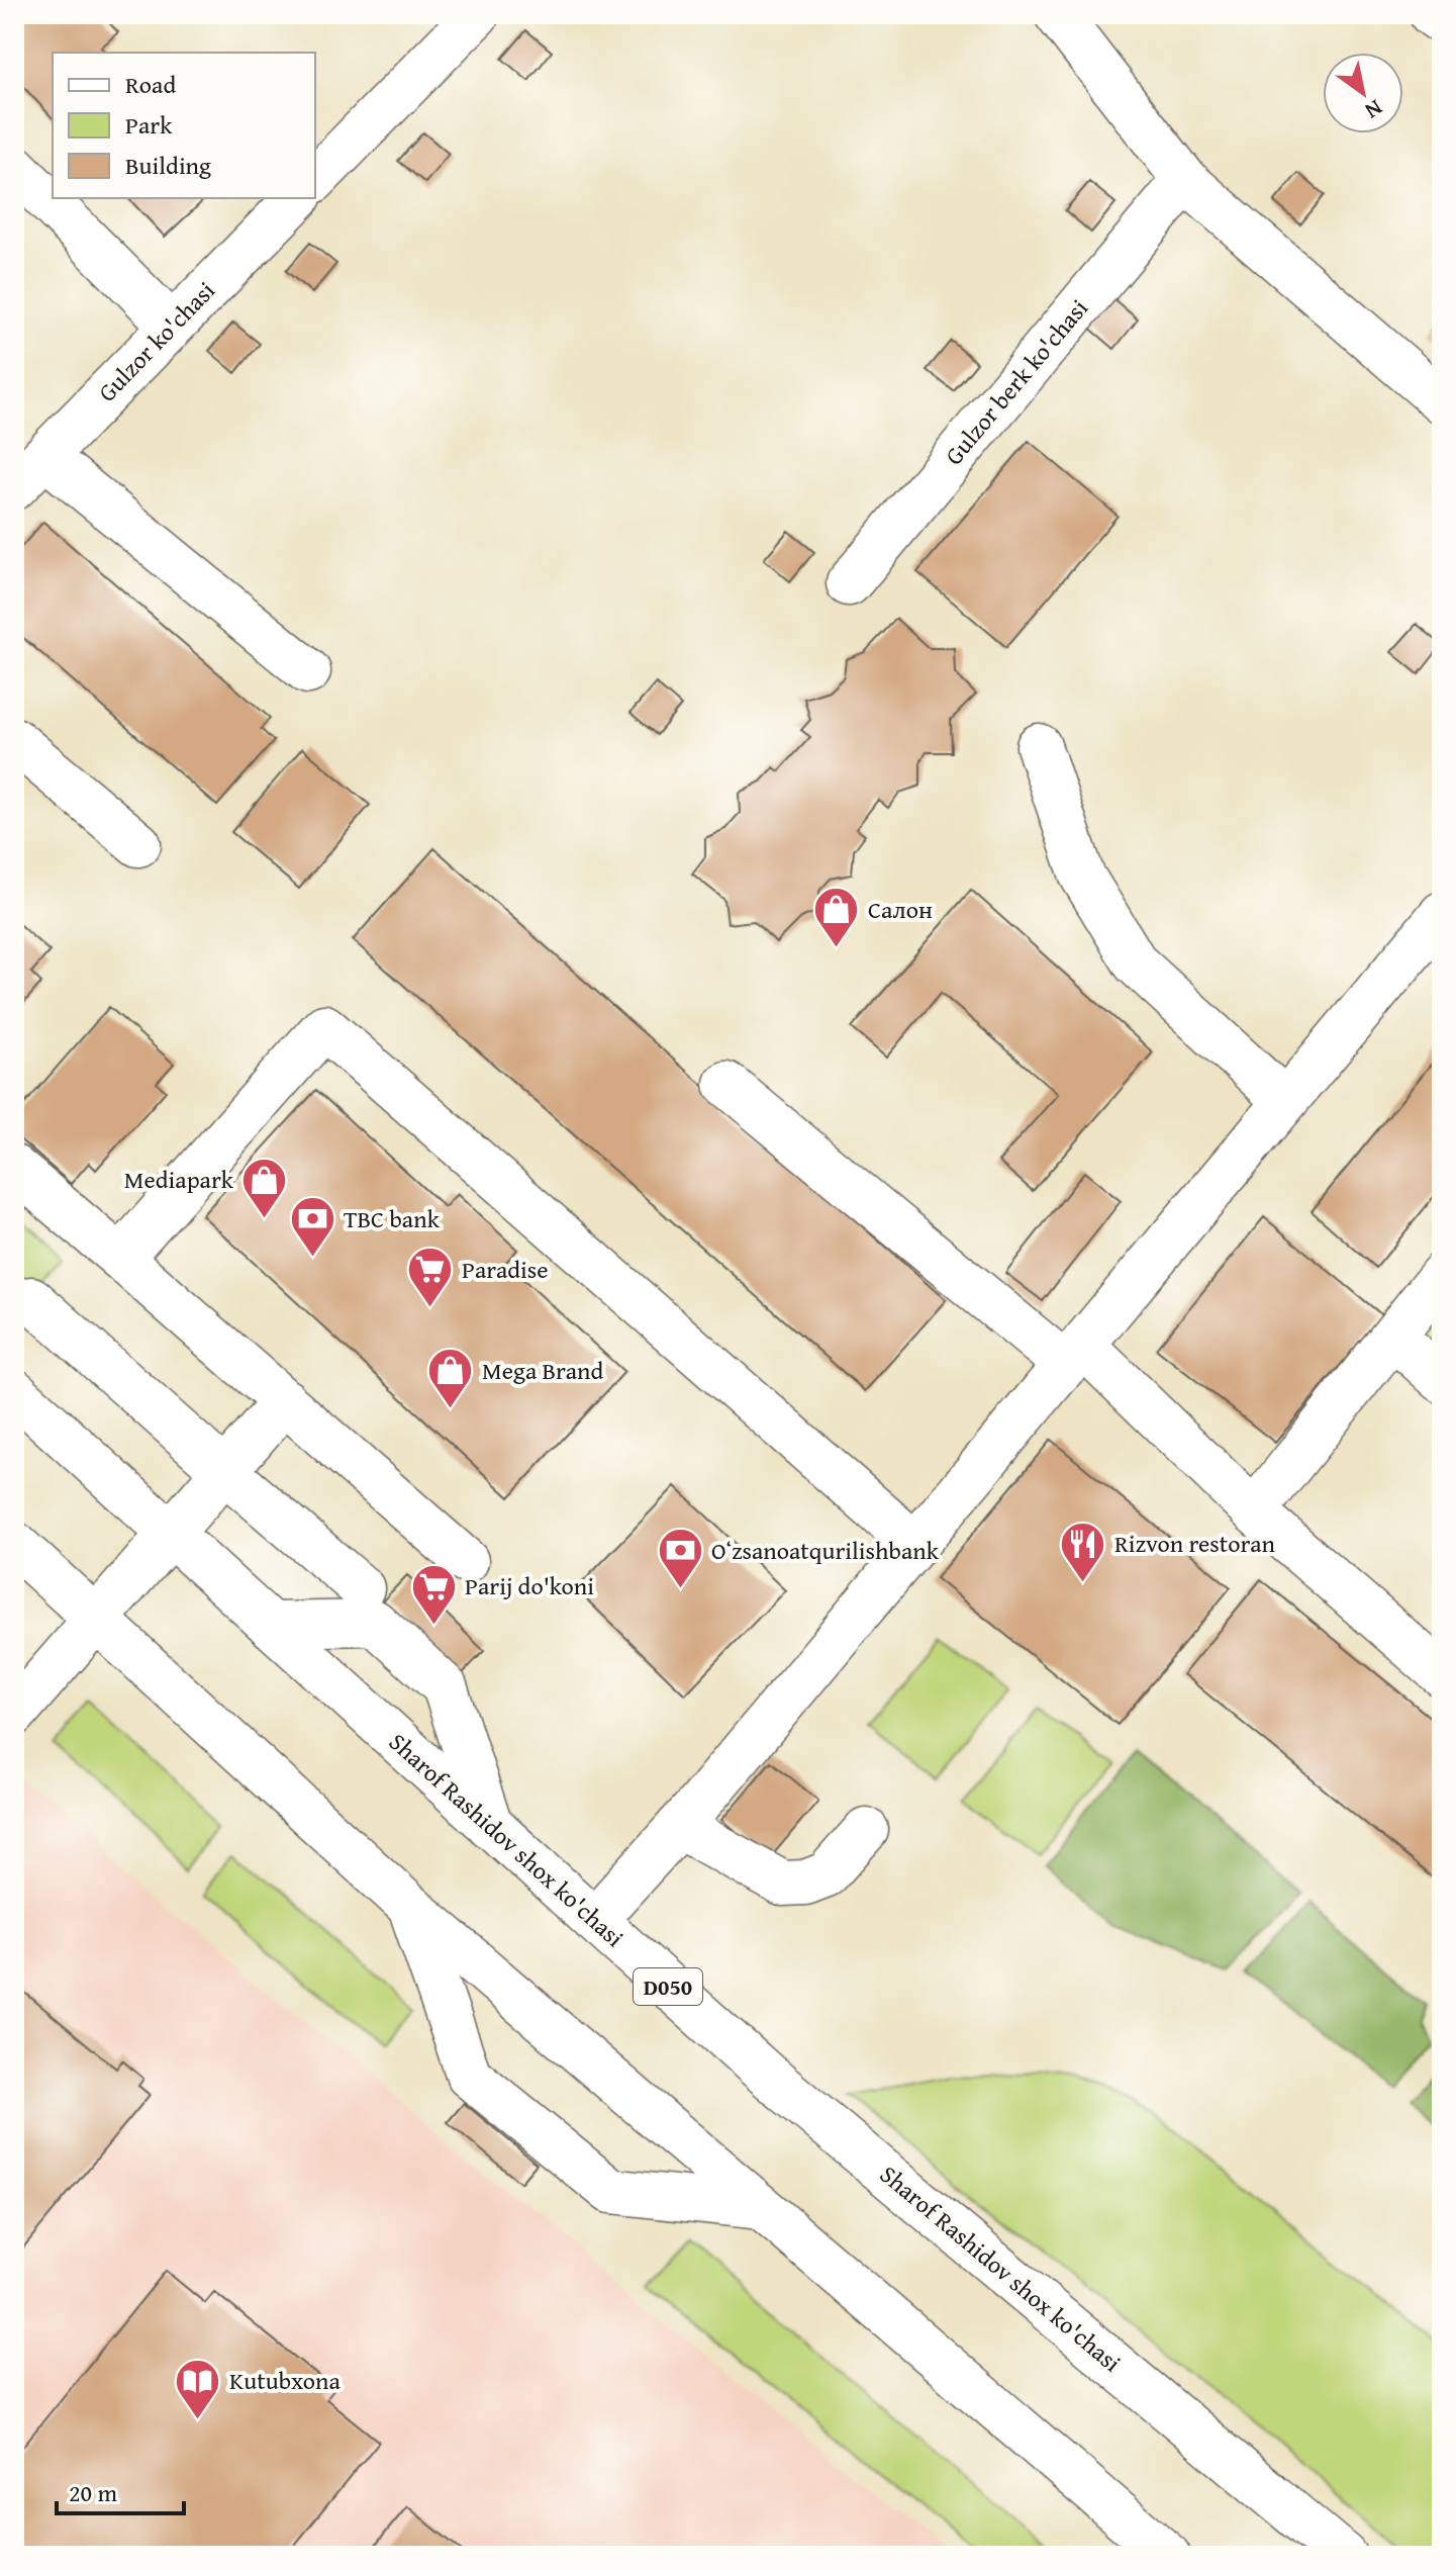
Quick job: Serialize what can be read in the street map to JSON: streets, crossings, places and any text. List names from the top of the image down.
{
  "streets": {
    "main road": [
      "Gulzor ko'chasi",
      "Gulzor berk ko'chasi",
      "Sharof Rashidov shox ko'chasi",
      "D050"
    ]
  },
  "places": {
    "shop": ["Салон", "Mediapark", "Mega Brand"],
    "bank": ["TBC bank", "Oʻzsanoatqurilishbank"],
    "supermarket": ["Paradise", "Parij do'koni"],
    "restaurant": ["Rizvon restoran"],
    "library": ["Kutubxona"]
  },
  "legend": ["Road", "Park", "Building"],
  "scale_bar": "20 m",
  "north": "bottom right"
}
